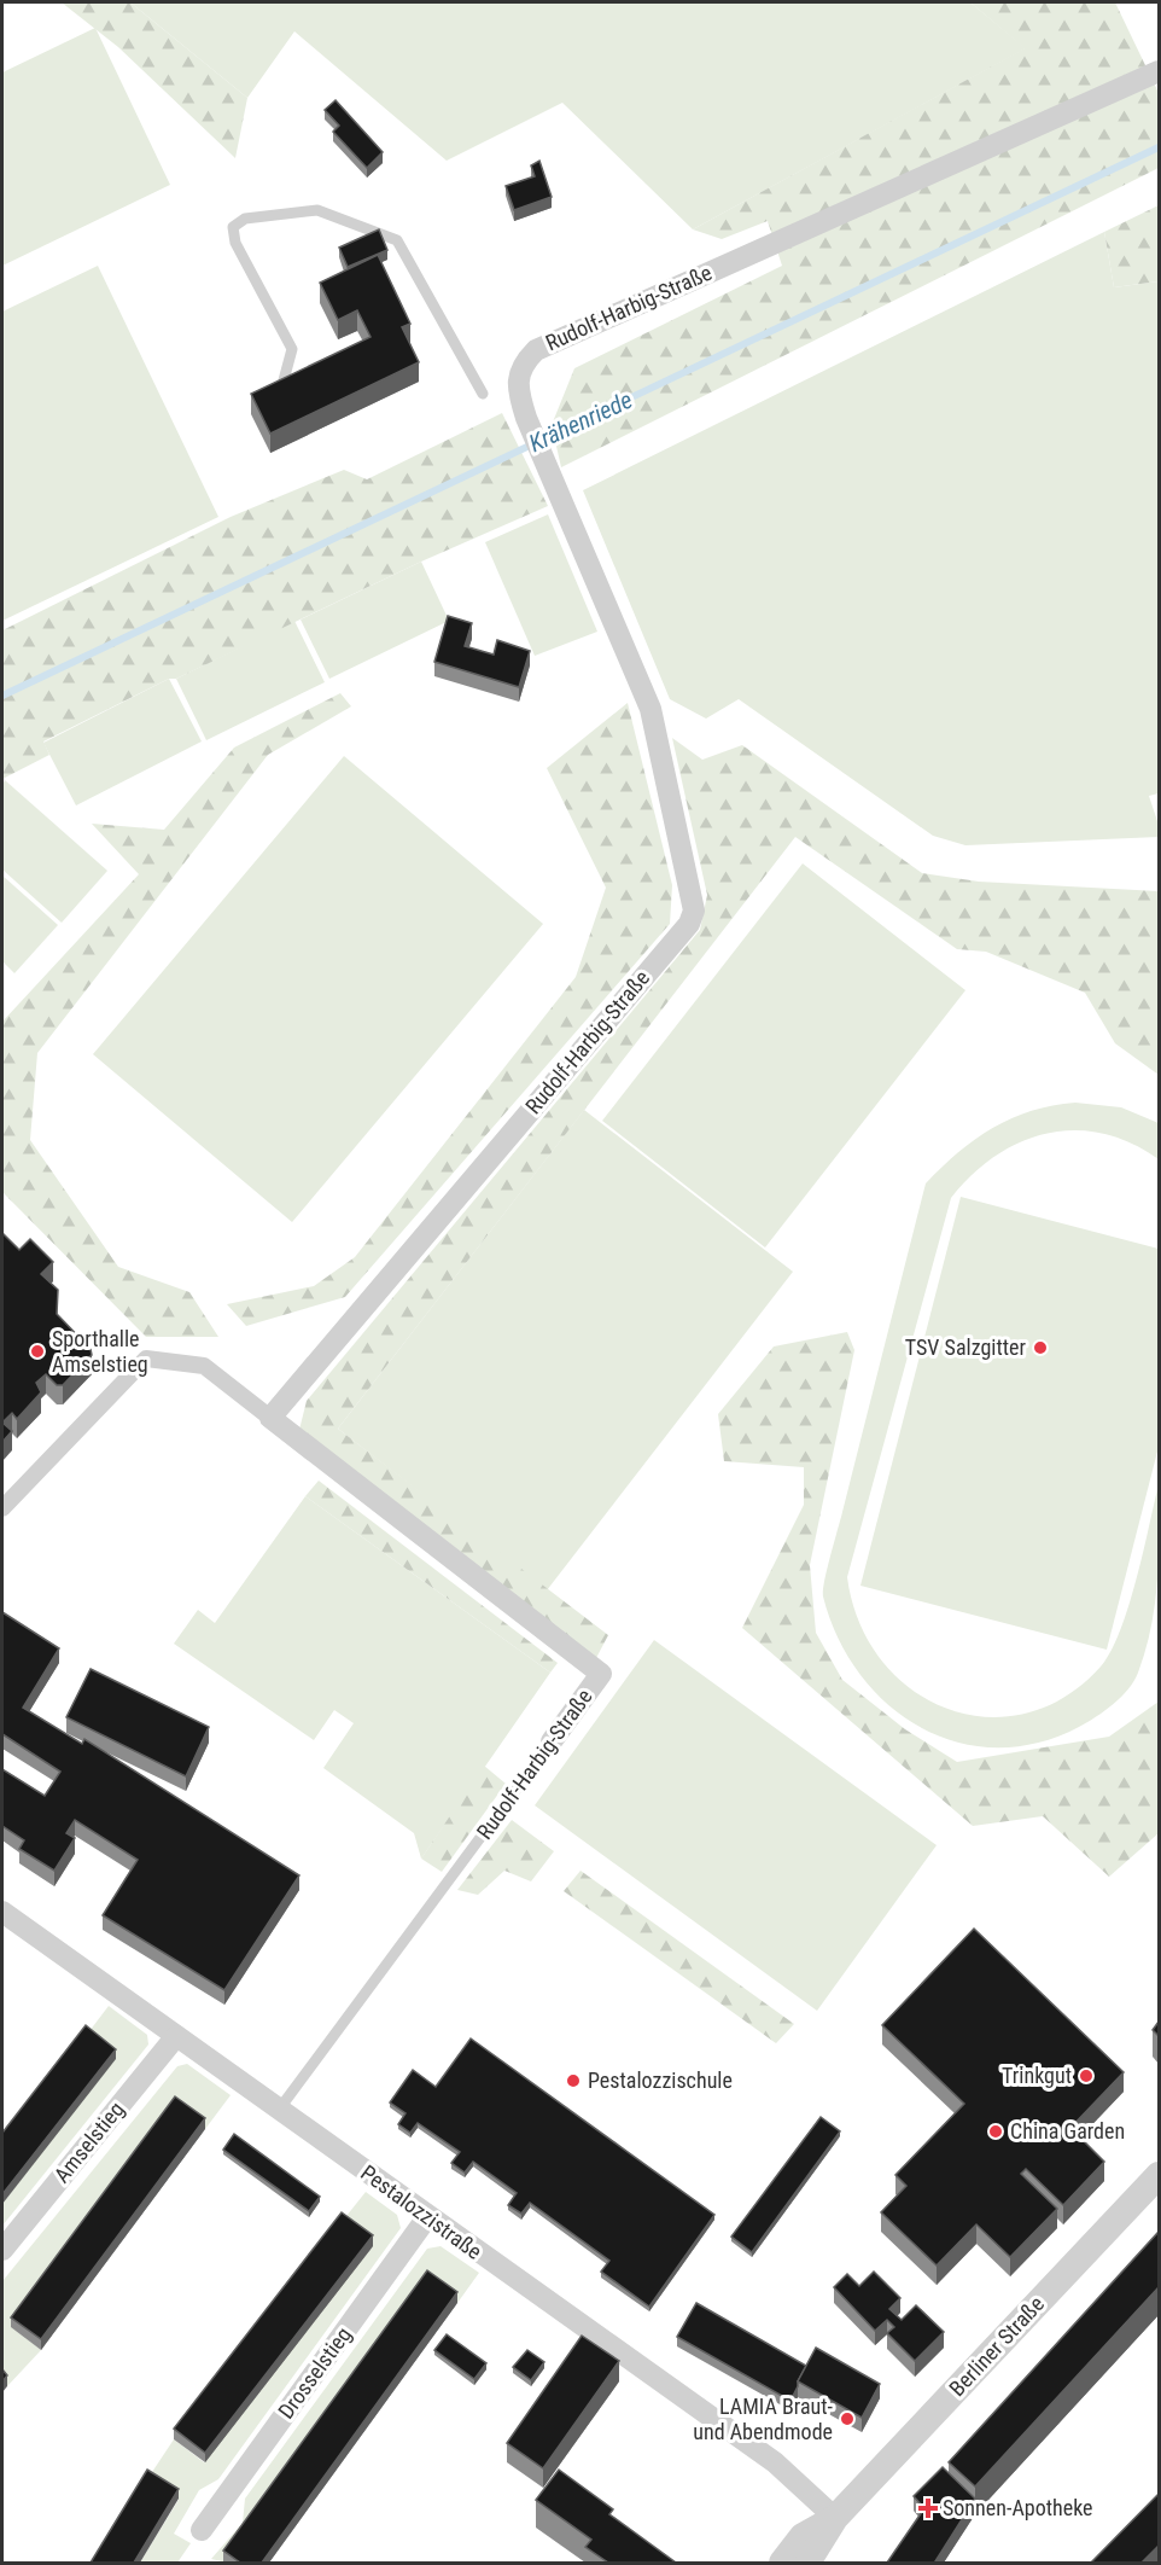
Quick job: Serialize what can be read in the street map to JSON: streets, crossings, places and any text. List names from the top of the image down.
{
  "streets": {
    "street": [
      "Rudolf-Harbig-Straße",
      "Amselstieg",
      "Pestalozzistraße",
      "Berliner Straße",
      "Drosselstieg"
    ]
  },
  "crossings": [
    ["Rudolf-Harbig-Straße", "Pestalozzistraße"],
    ["Amselstieg", "Pestalozzistraße"],
    ["Pestalozzistraße", "Berliner Straße"],
    ["Pestalozzistraße", "Drosselstieg"]
  ],
  "water": ["Krähenriede"],
  "places": {
    "other": [
      "TSV Salzgitter",
      "Sporthalle Amselstieg",
      "Trinkgut",
      "Pestalozzischule",
      "China Garden",
      "LAMIA Braut- und Abendmode"
    ],
    "health": ["Sonnen-Apotheke"]
  }
}
